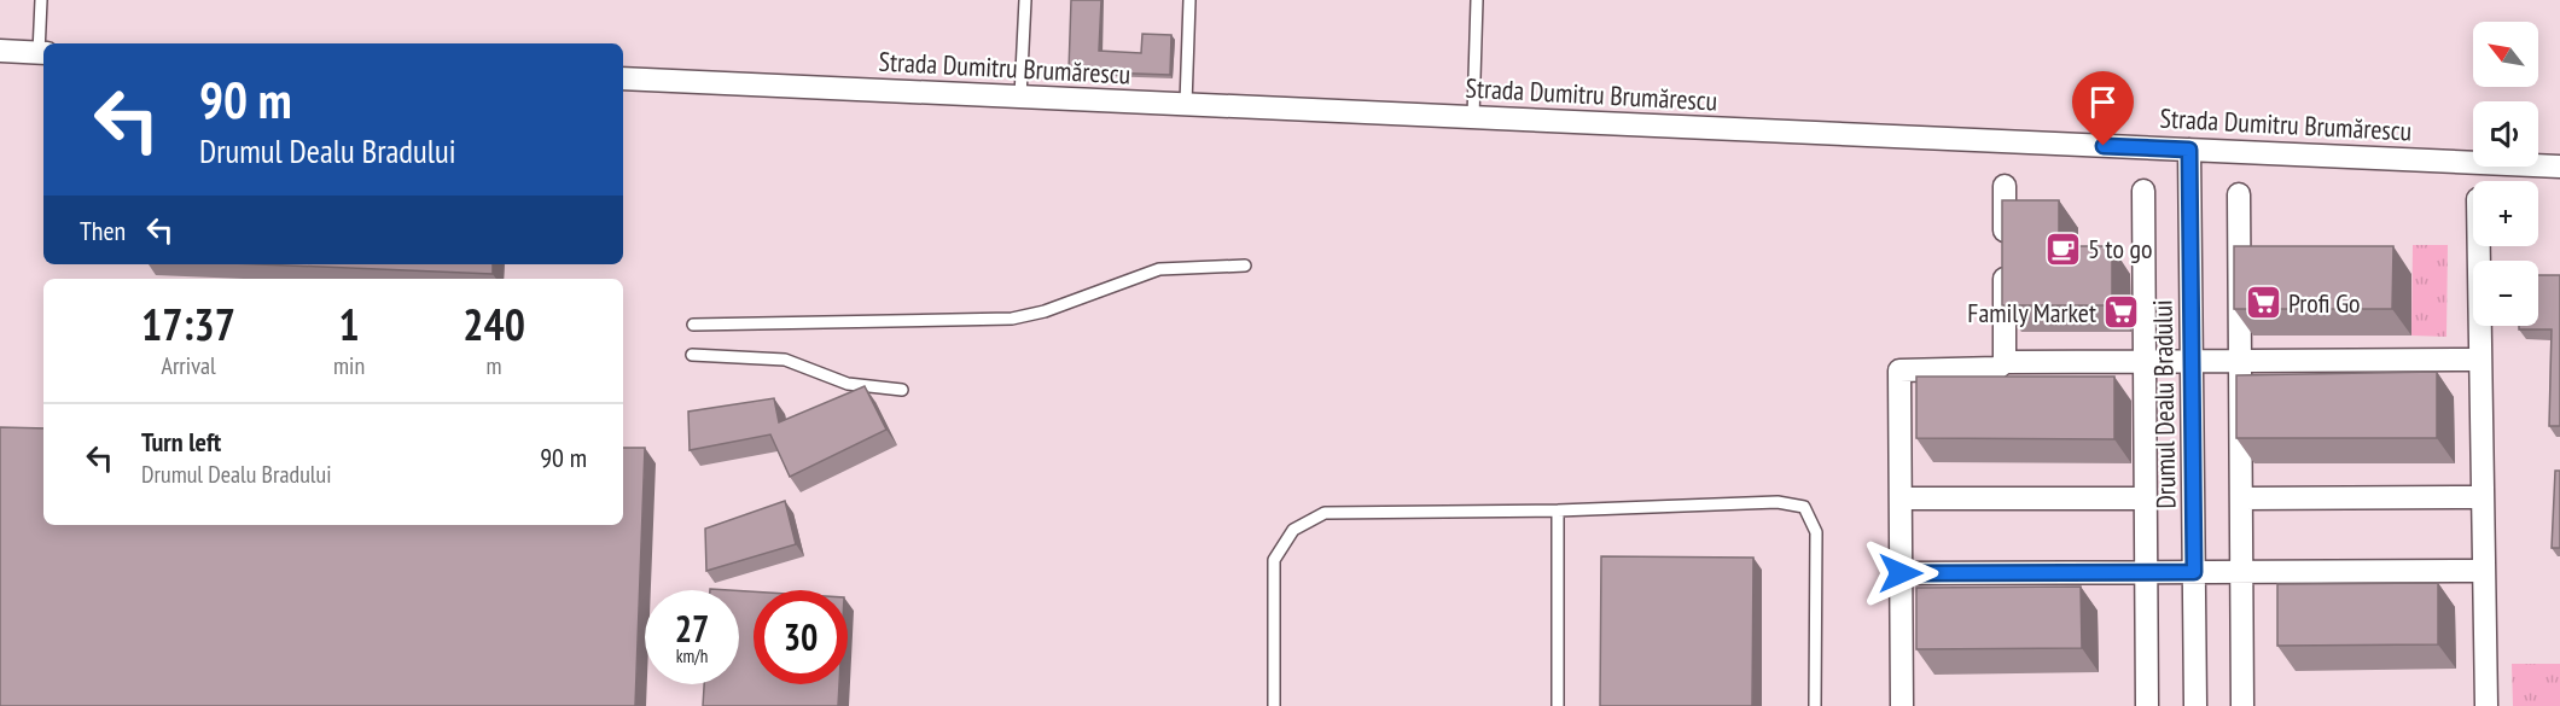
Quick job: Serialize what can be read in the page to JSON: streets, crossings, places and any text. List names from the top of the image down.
{
  "streets": {
    "street": ["Strada Dumitru Brumărescu", "Drumul Dealu Bradului"]
  },
  "crossings": [
    ["Strada Dumitru Brumărescu", "Drumul Dealu Bradului"]
  ],
  "places": {
    "cafe": ["5 to go"],
    "supermarket": ["Profi Go", "Family Market"]
  },
  "north": "top left",
  "page": {
    "map_buttons": ["+", "−"],
    "turn": ["90 m", "Drumul Dealu Bradului"],
    "then": "Then",
    "eta": [
      "17:37",
      "Arrival",
      "1",
      "min",
      "240",
      "m"
    ],
    "list": [
      {
        "name": "Turn left",
        "note": "Drumul Dealu Bradului",
        "value": "90 m"
      }
    ],
    "speed": "27 km/h",
    "limit": "30"
  }
}
